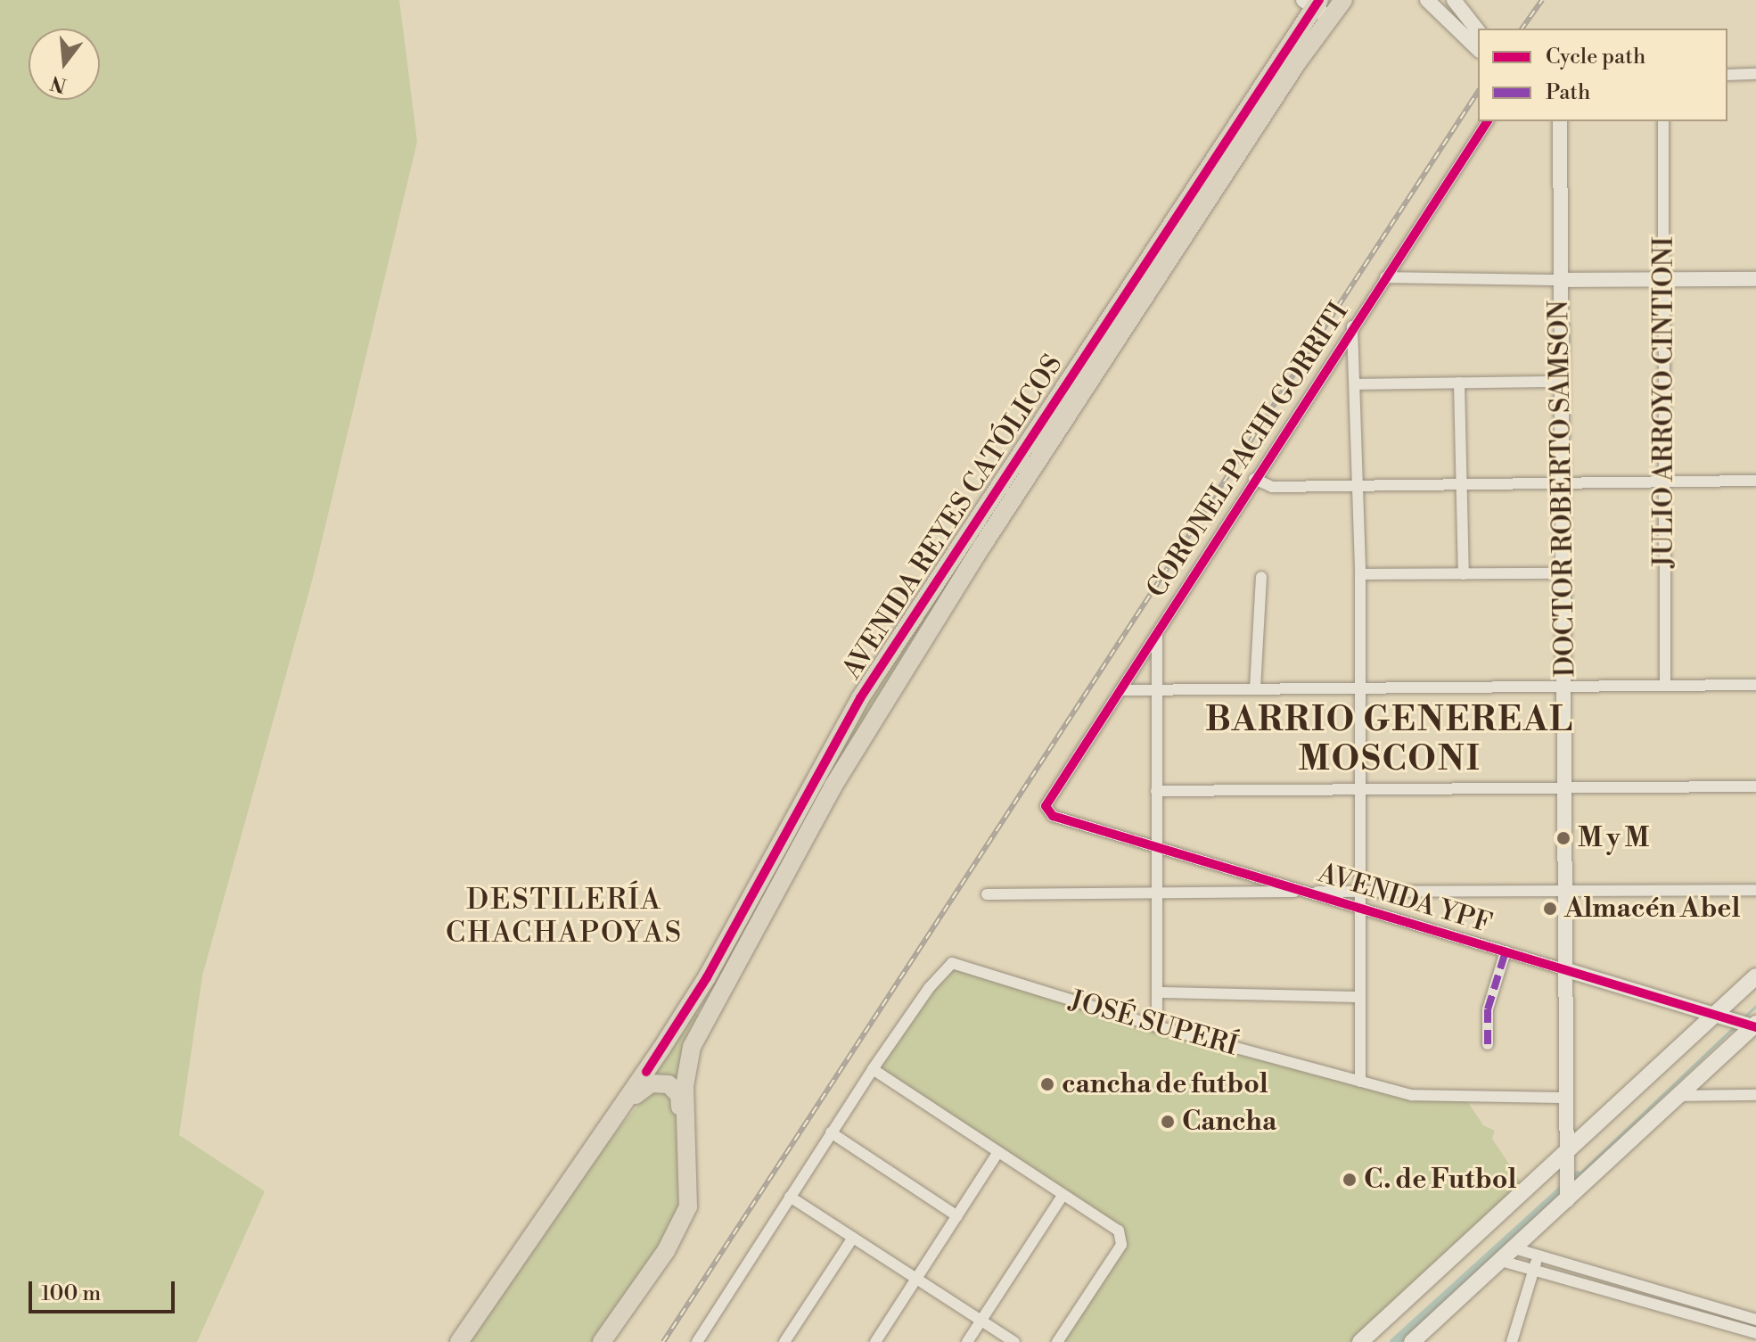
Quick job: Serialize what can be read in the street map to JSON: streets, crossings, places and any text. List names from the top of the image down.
{
  "streets": {
    "main road": ["AVENIDA REYES CATÓLICOS"],
    "street": [
      "JULIO ARROYO CINTIONI",
      "CORONEL PACHI GORRITI",
      "DOCTOR ROBERTO SAMSON",
      "AVENIDA YPF",
      "JOSÉ SUPERÍ"
    ]
  },
  "crossings": [
    ["CORONEL PACHI GORRITI", "AVENIDA YPF"],
    ["DOCTOR ROBERTO SAMSON", "AVENIDA YPF"],
    ["DOCTOR ROBERTO SAMSON", "JOSÉ SUPERÍ"]
  ],
  "districts": ["BARRIO GENEREAL MOSCONI", "DESTILERÍA CHACHAPOYAS"],
  "places": [
    "M y M",
    "Almacén Abel",
    "cancha de futbol",
    "Cancha",
    "C. de Futbol"
  ],
  "legend": ["Cycle path", "Path"],
  "scale_bar": "100 m",
  "north": "bottom"
}
